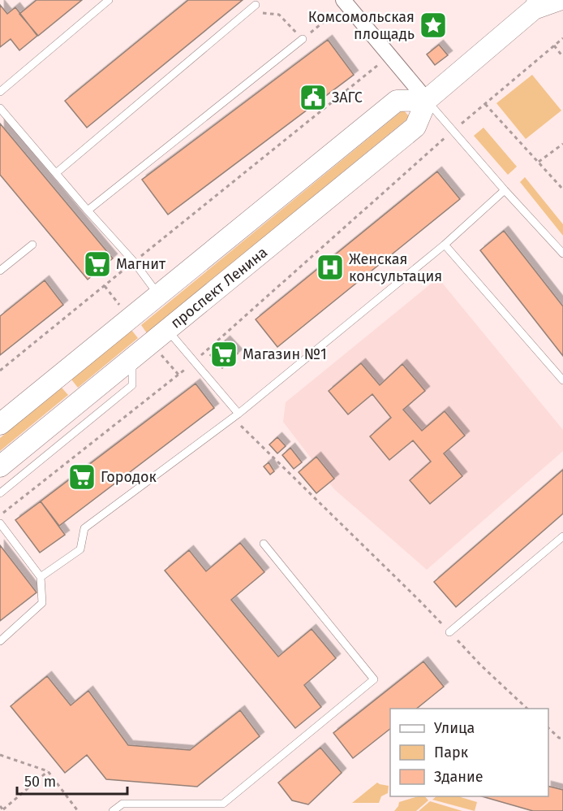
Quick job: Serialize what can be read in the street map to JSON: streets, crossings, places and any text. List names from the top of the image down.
{
  "streets": {
    "main road": ["проспект Ленина"]
  },
  "places": {
    "place": ["Комсомольская площадь"],
    "public building": ["ЗАГС"],
    "supermarket": ["Магнит", "Магазин №1", "Городок"],
    "hospital": ["Женская консультация"]
  },
  "legend": ["Улица", "Парк", "Здание"],
  "scale_bar": "50 m"
}
